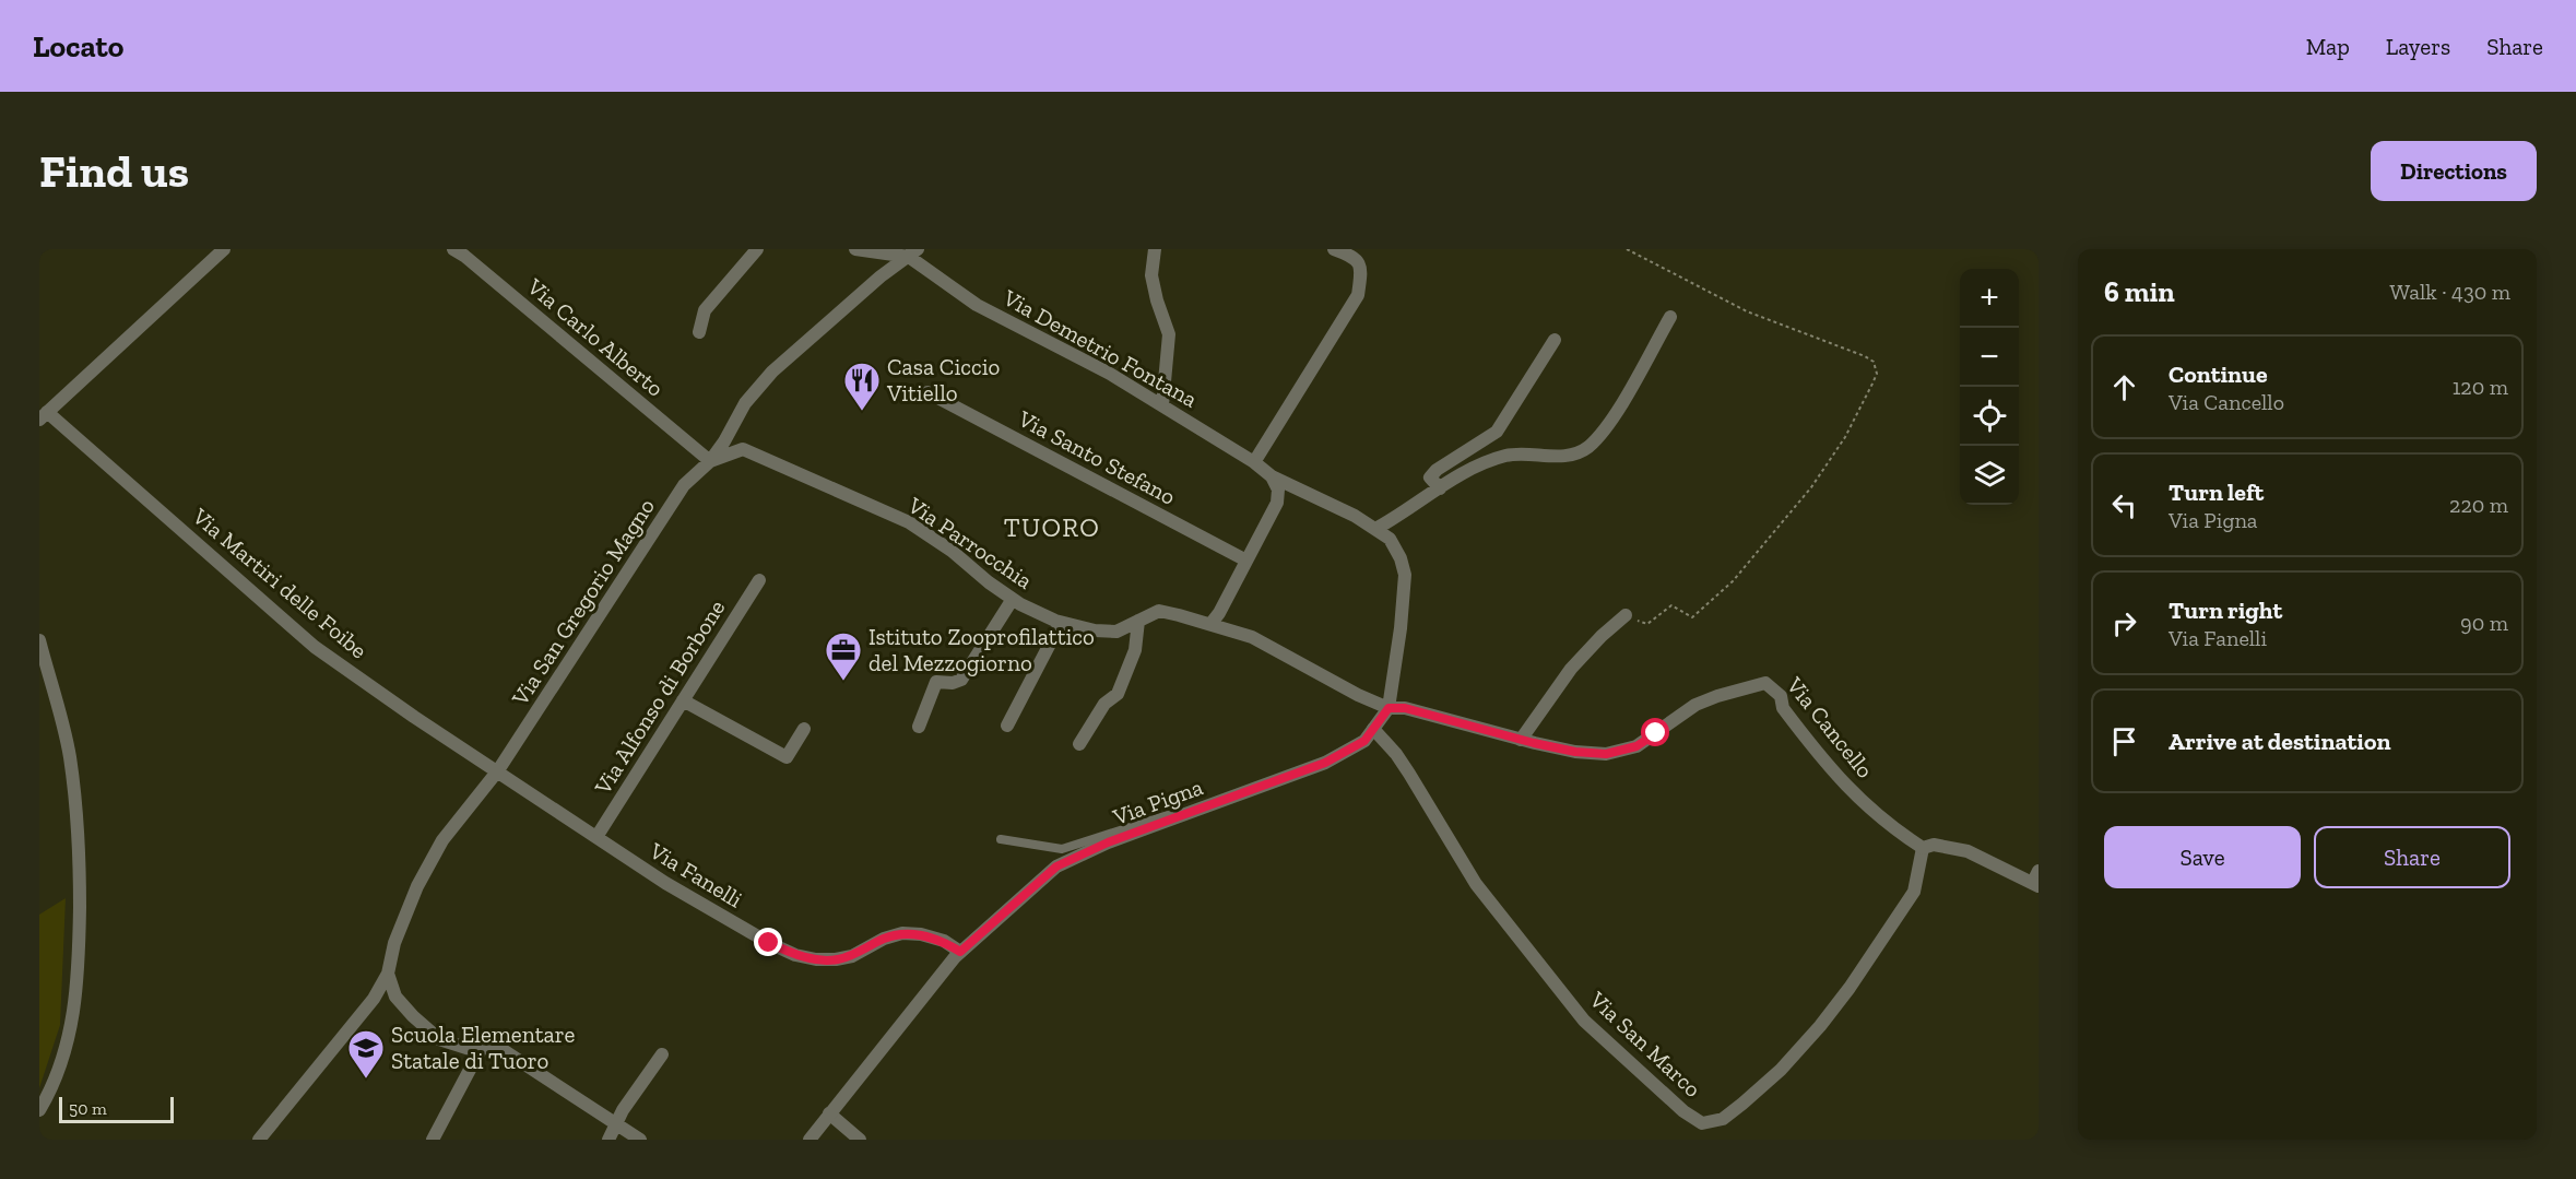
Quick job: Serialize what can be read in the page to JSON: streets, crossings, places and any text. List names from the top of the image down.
{
  "streets": {
    "street": [
      "Via Carlo Alberto",
      "Via Demetrio Fontana",
      "Via Santo Stefano",
      "Via Parrocchia",
      "Via Martiri delle Foibe",
      "Via San Gregorio Magno",
      "Via Alfonso di Borbone",
      "Via Cancello",
      "Via Pigna",
      "Via Fanelli",
      "Via San Marco"
    ]
  },
  "crossings": [
    ["Via Carlo Alberto", "Via Parrocchia"],
    ["Via Carlo Alberto", "Via San Gregorio Magno"],
    ["Via Demetrio Fontana", "Via Parrocchia"],
    ["Via Demetrio Fontana", "Via Cancello"],
    ["Via Demetrio Fontana", "Via Pigna"],
    ["Via Parrocchia", "Via San Gregorio Magno"],
    ["Via Parrocchia", "Via Cancello"],
    ["Via Parrocchia", "Via Pigna"],
    ["Via Martiri delle Foibe", "Via San Gregorio Magno"],
    ["Via Martiri delle Foibe", "Via Fanelli"],
    ["Via San Gregorio Magno", "Via Fanelli"],
    ["Via Alfonso di Borbone", "Via Fanelli"],
    ["Via Cancello", "Via Pigna"],
    ["Via Cancello", "Via San Marco"],
    ["Via Pigna", "Via Fanelli"],
    ["Via Pigna", "Via San Marco"]
  ],
  "districts": ["TUORO"],
  "places": {
    "restaurant": ["Casa Ciccio Vitiello"],
    "office": ["Istituto Zooprofilattico del Mezzogiorno"],
    "school or university": ["Scuola Elementare Statale di Tuoro"]
  },
  "scale_bar": "50 m",
  "page": {
    "header": "Locato",
    "nav": ["Map", "Layers", "Share"],
    "buttons": [
      "Directions",
      ["Save", "Share"]
    ],
    "title": "Find us",
    "heading": ["6 min", "Walk · 430 m"],
    "map_buttons": ["+", "−"],
    "list": [
      ["Continue", "Via Cancello", "120 m"],
      ["Turn left", "Via Pigna", "220 m"],
      ["Turn right", "Via Fanelli", "90 m"],
      "Arrive at destination"
    ],
    "scale": "50 m"
  }
}
